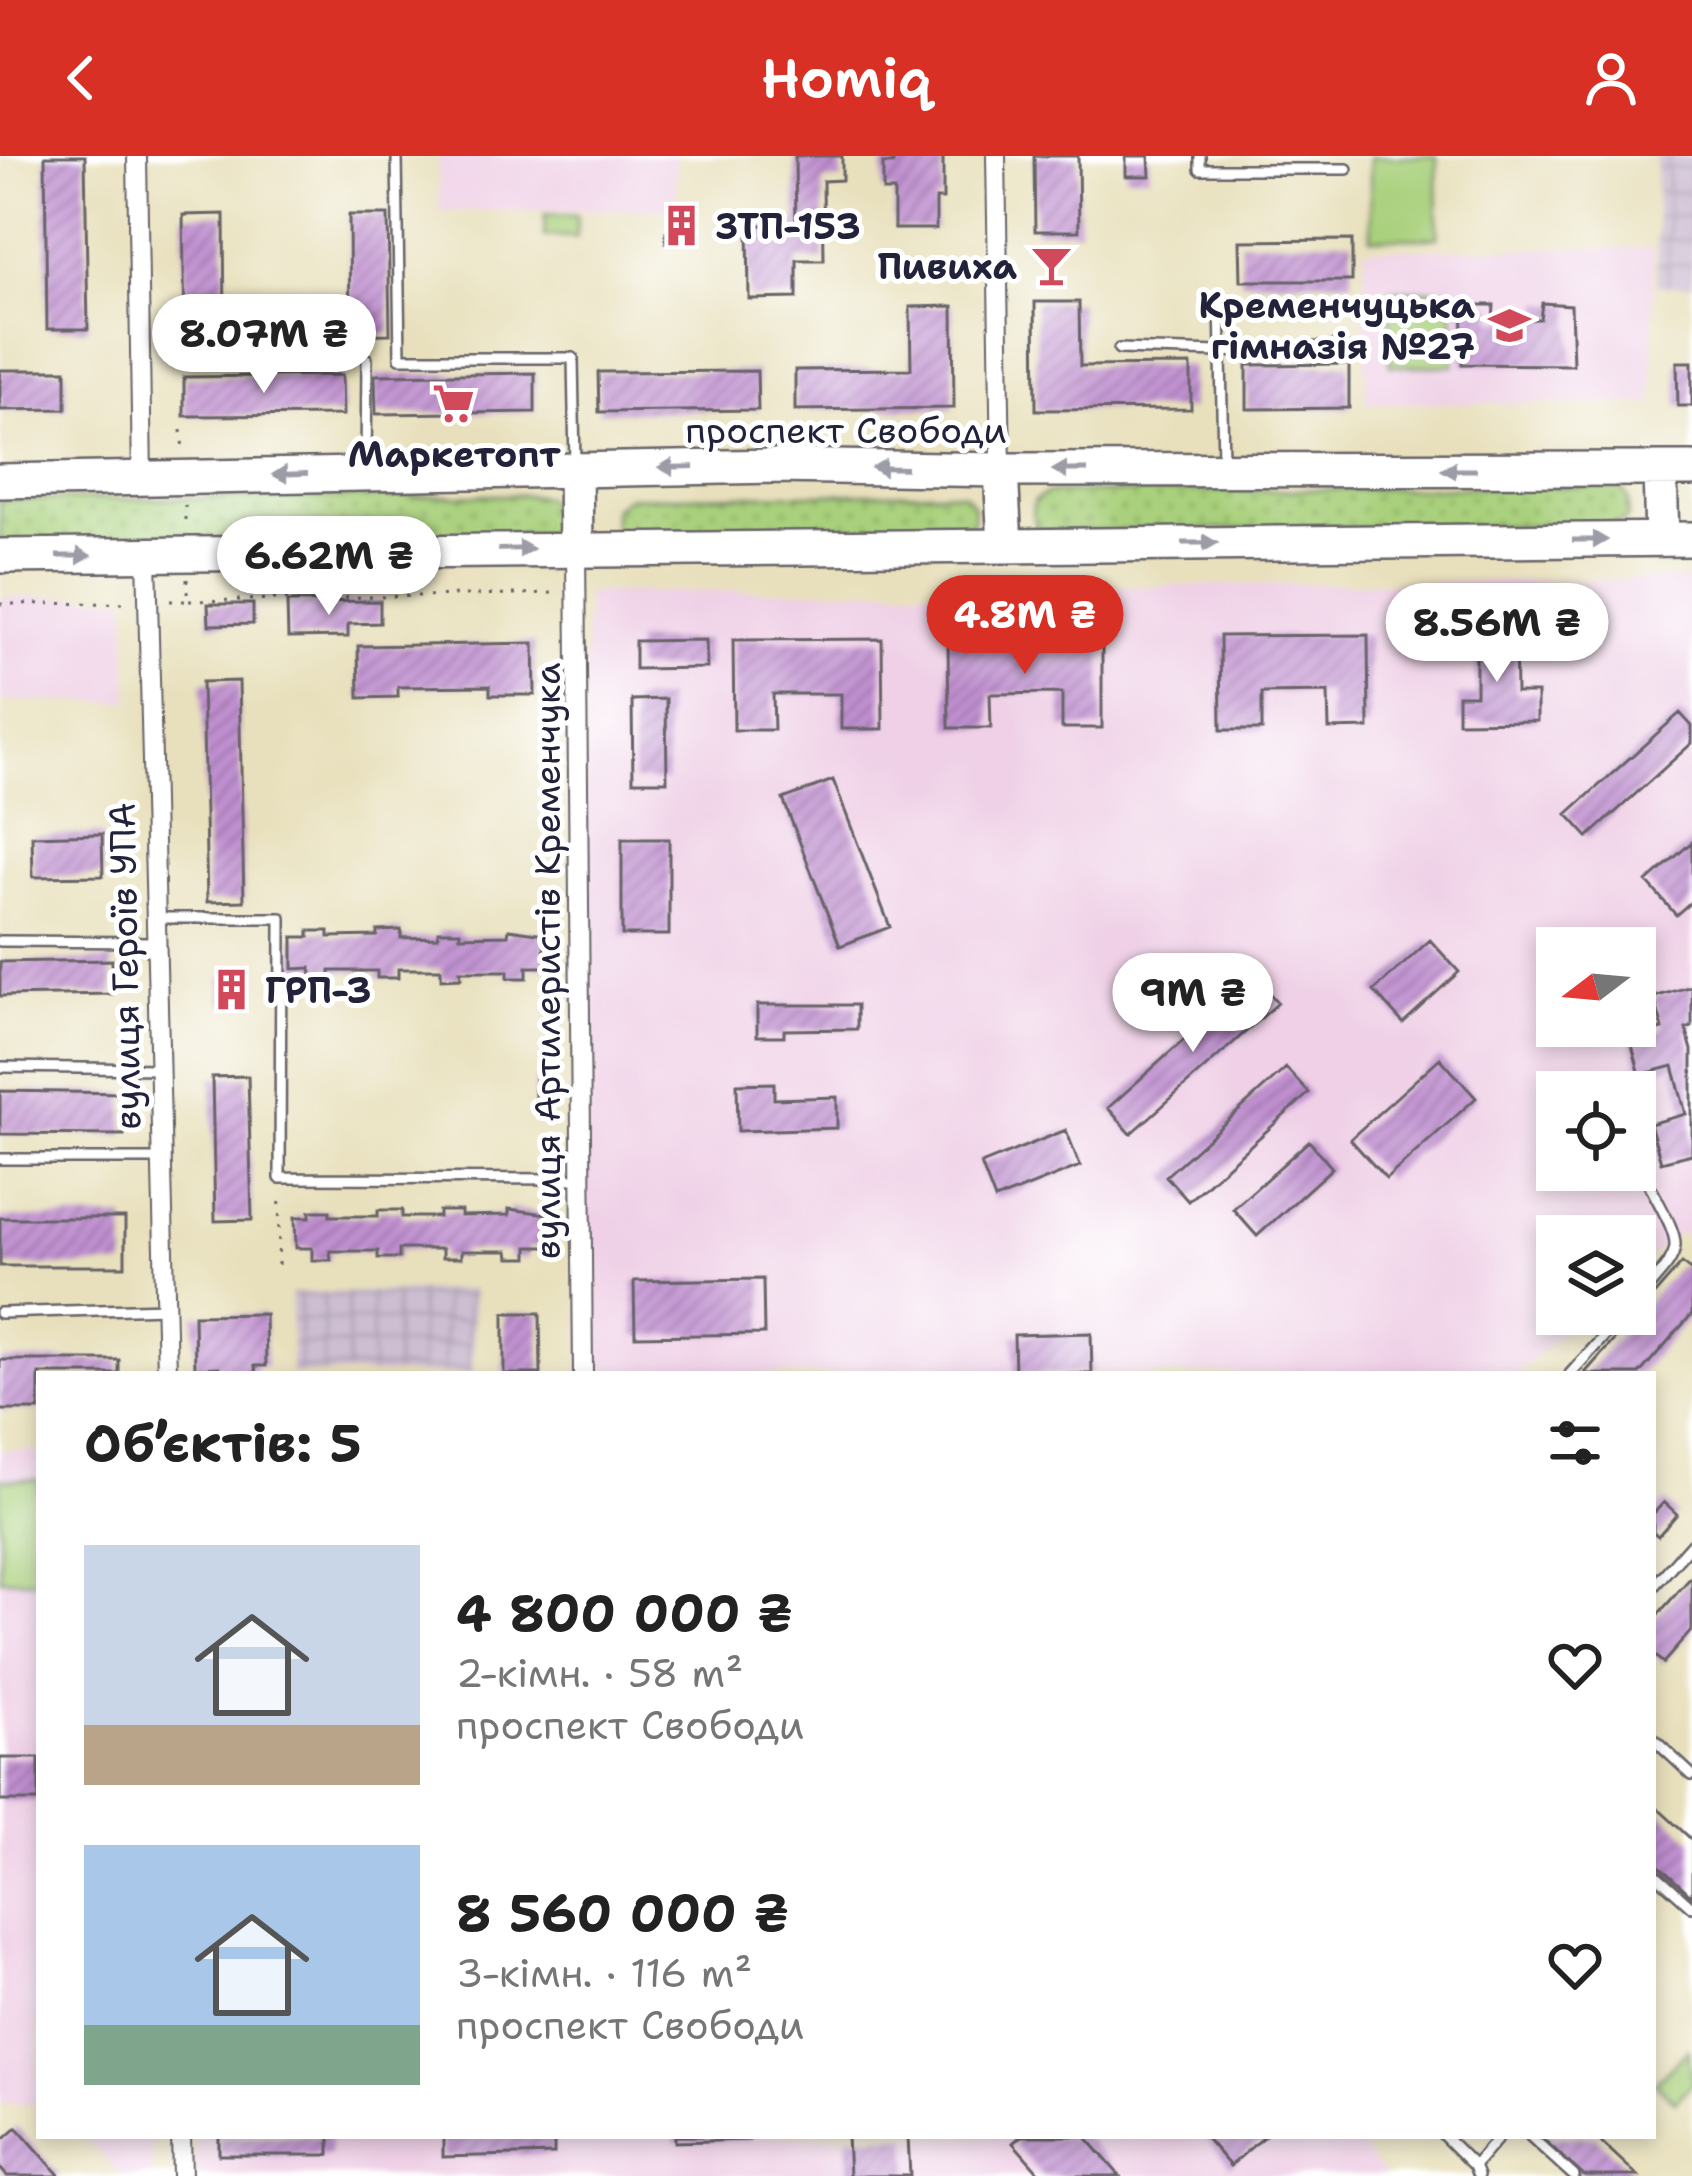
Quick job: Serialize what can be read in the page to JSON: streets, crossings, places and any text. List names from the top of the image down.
{
  "streets": {
    "highway": ["проспект Свободи"],
    "street": ["вулиця Артилеристів Кременчука", "вулиця Героїв УПА"]
  },
  "places": {
    "building": ["ЗТП-153", "ГРП-3"],
    "bar": ["Пивиха"],
    "school or university": ["Кременчуцька гімназія №27"],
    "supermarket": ["Маркетопт"]
  },
  "north": "left",
  "page": {
    "header": "Homiq",
    "price": [
      "8.07M ₴",
      "6.62M ₴",
      "4.8M ₴",
      "8.56M ₴",
      "9M ₴"
    ],
    "heading": "Об’єктів: 5",
    "list": [
      {
        "name": "4 800 000 ₴",
        "note": "2-кімн. · 58 m² · проспект Свободи"
      },
      {
        "name": "8 560 000 ₴",
        "note": "3-кімн. · 116 m² · проспект Свободи"
      }
    ]
  }
}
